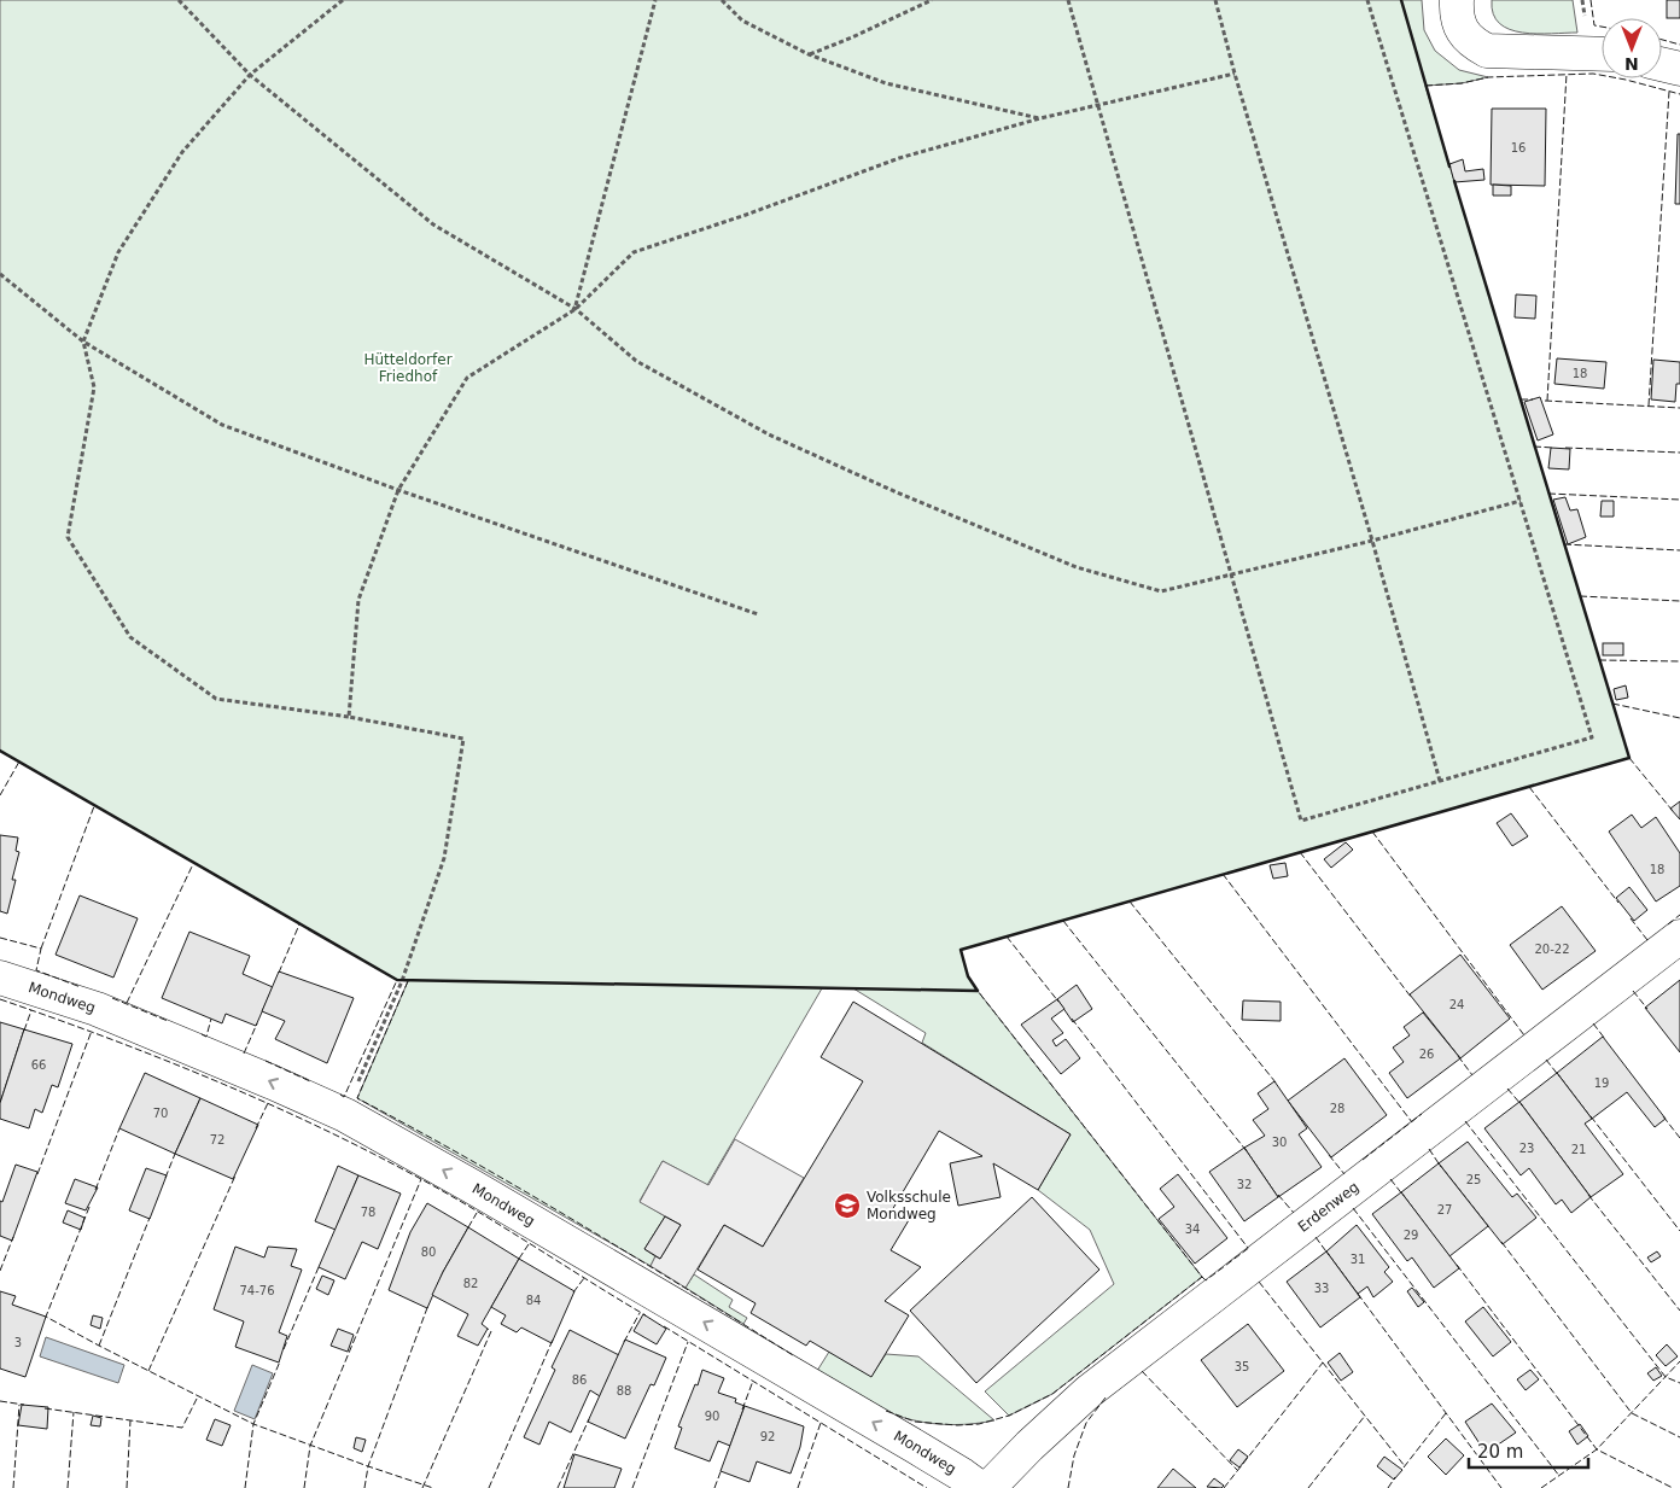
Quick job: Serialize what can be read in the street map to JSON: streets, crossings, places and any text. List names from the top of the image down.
{
  "streets": {
    "street": ["Mondweg", "Erdenweg"]
  },
  "one_way": ["Mondweg"],
  "parks": ["Hütteldorfer Friedhof"],
  "places": {
    "school or university": ["Volksschule Mondweg"]
  },
  "house_numbers": [
    "16",
    "18",
    "18",
    "20-22",
    "24",
    "26",
    "66",
    "19",
    "28",
    "70",
    "72",
    "30",
    "23",
    "21",
    "25",
    "32",
    "27",
    "78",
    "34",
    "29",
    "80",
    "31",
    "82",
    "33",
    "74-76",
    "84",
    "3",
    "35",
    "86",
    "88",
    "90",
    "92"
  ],
  "scale_bar": "20 m",
  "north": "bottom"
}
